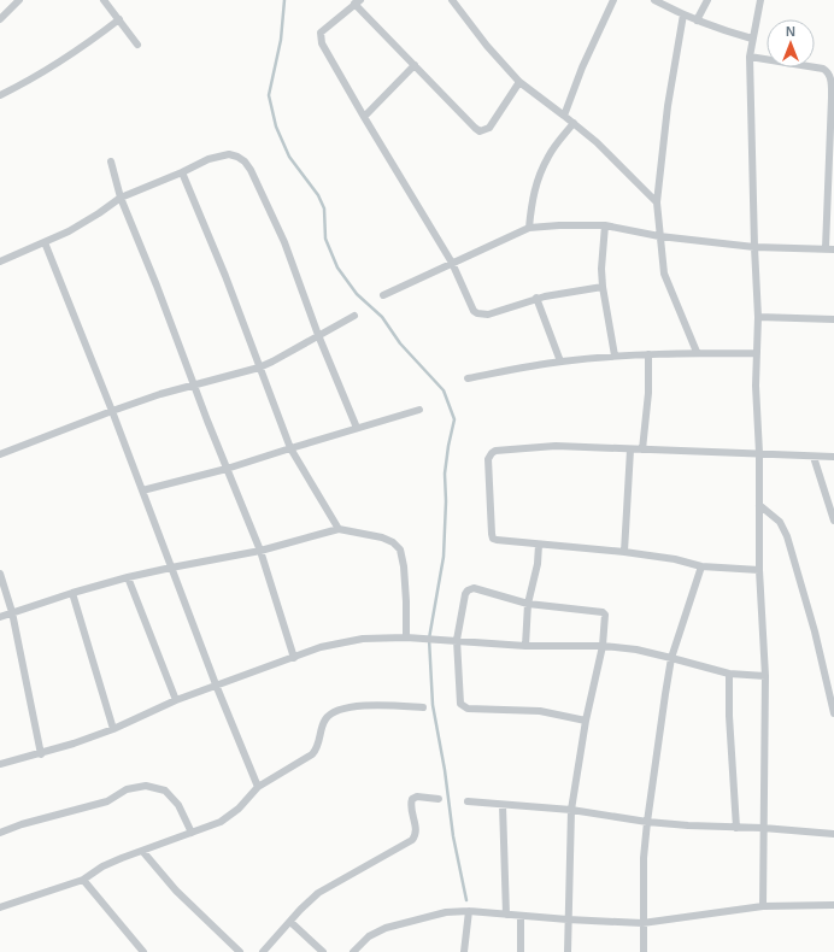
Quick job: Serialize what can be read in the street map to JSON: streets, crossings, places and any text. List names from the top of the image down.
{
  "north": "top"
}
